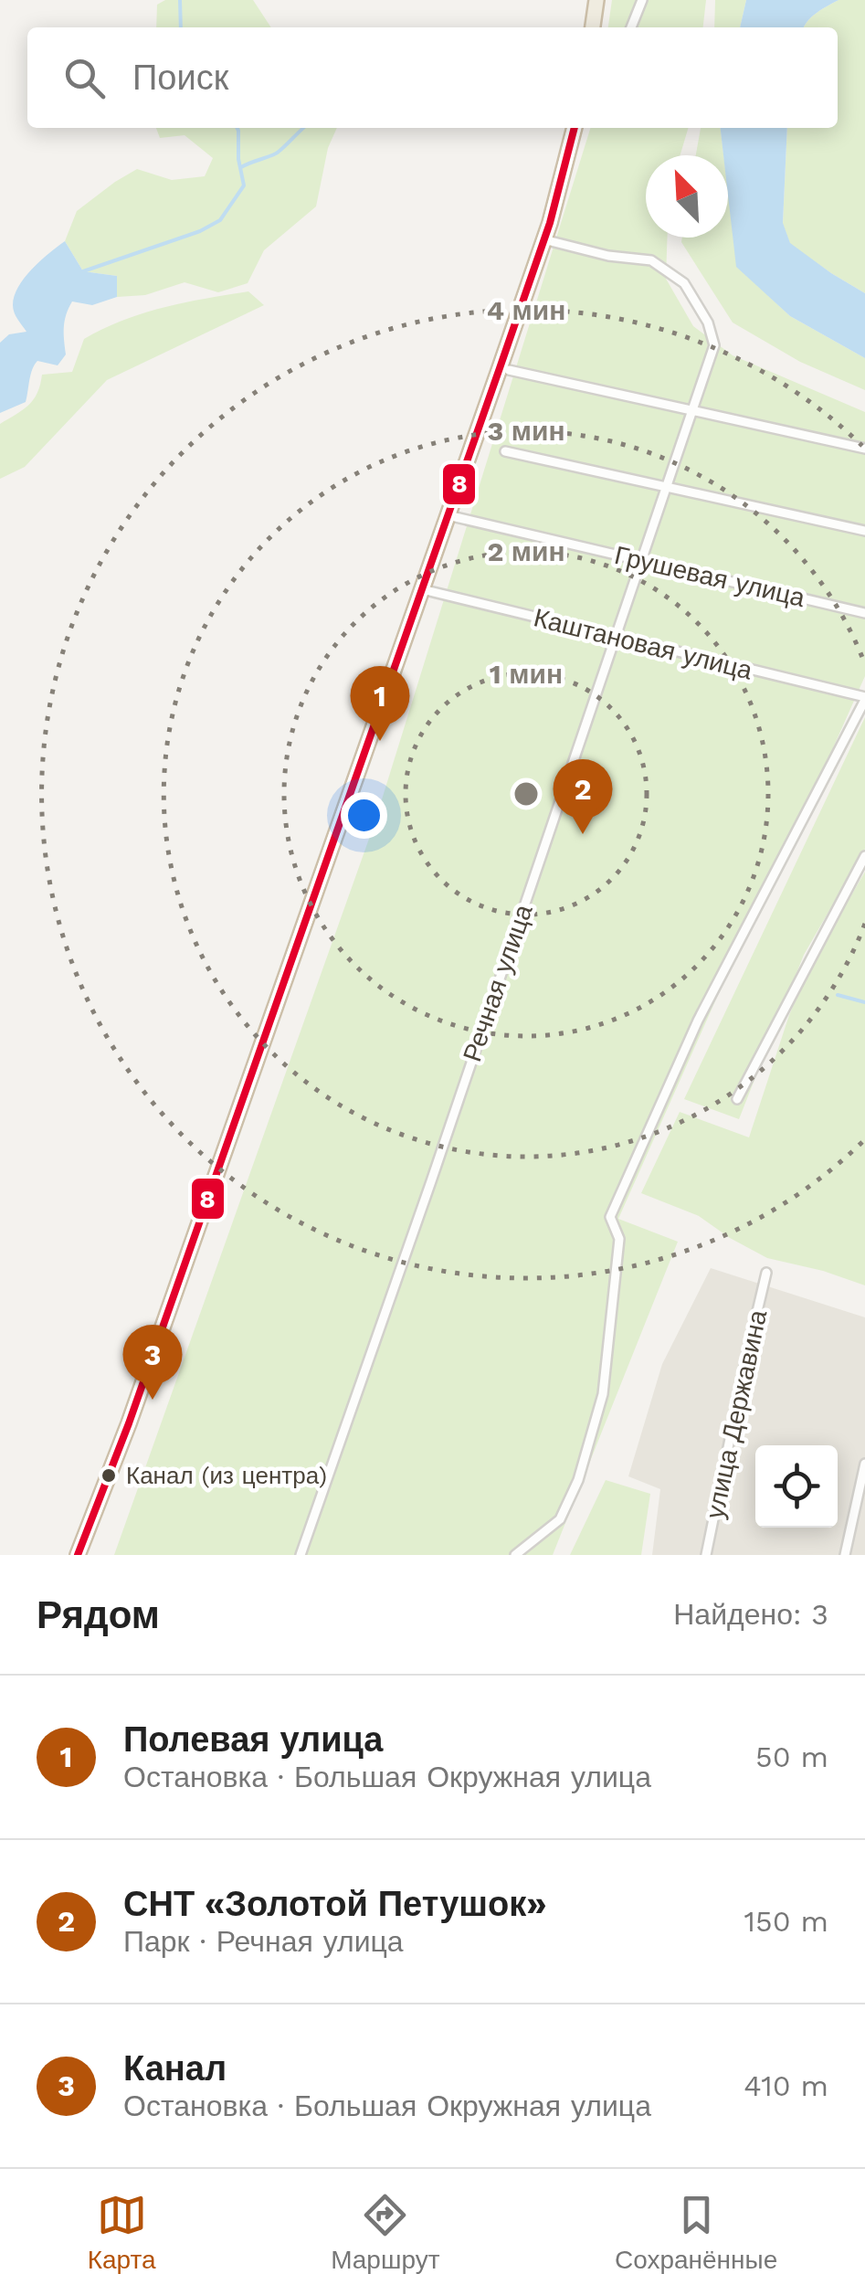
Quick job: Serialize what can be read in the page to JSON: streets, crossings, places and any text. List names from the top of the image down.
{
  "streets": {
    "street": [
      "Грушевая улица",
      "Каштановая улица",
      "Речная улица",
      "улица Державина"
    ]
  },
  "crossings": [
    ["Грушевая улица", "Речная улица"],
    ["Каштановая улица", "Речная улица"]
  ],
  "places": ["Канал (из центра)"],
  "lines": ["transit line 8"],
  "north": "top left",
  "page": {
    "search": "Поиск",
    "pins": ["1", "2", "3"],
    "heading": ["Рядом", "Найдено: 3"],
    "list": [
      {
        "mark": "1",
        "name": "Полевая улица",
        "note": "Остановка · Большая Окружная улица",
        "value": "50 m"
      },
      {
        "mark": "2",
        "name": "СНТ «Золотой Петушок»",
        "note": "Парк · Речная улица",
        "value": "150 m"
      },
      {
        "mark": "3",
        "name": "Канал",
        "note": "Остановка · Большая Окружная улица",
        "value": "410 m"
      }
    ],
    "nav": ["Карта", "Маршрут", "Сохранённые"]
  },
  "rings": [
    "4 мин",
    "3 мин",
    "2 мин",
    "1 мин"
  ]
}
